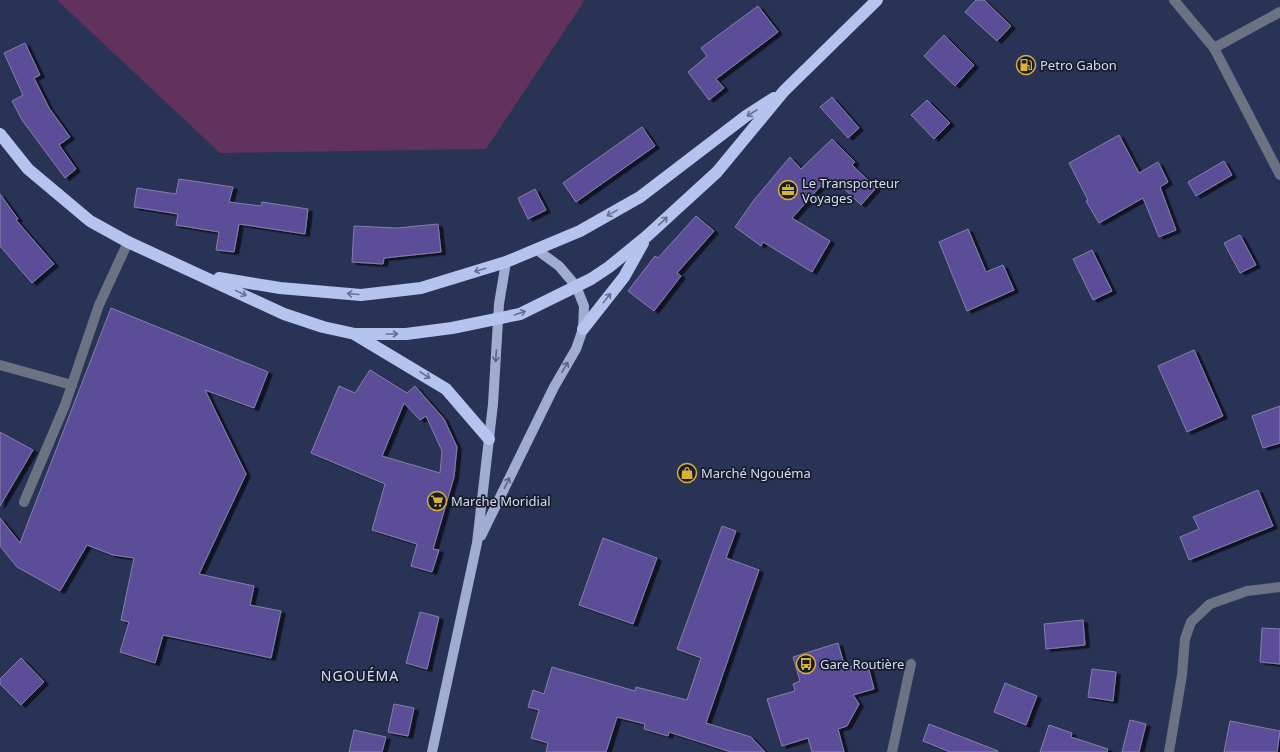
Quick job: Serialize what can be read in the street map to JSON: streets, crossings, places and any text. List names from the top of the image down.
{
  "districts": ["NGOUÉMA"],
  "places": {
    "fuel station": ["Petro Gabon"],
    "office": ["Le Transporteur Voyages"],
    "shop": ["Marché Ngouéma"],
    "supermarket": ["Marche Moridial"],
    "bus stop": ["Gare Routière"]
  }
}
